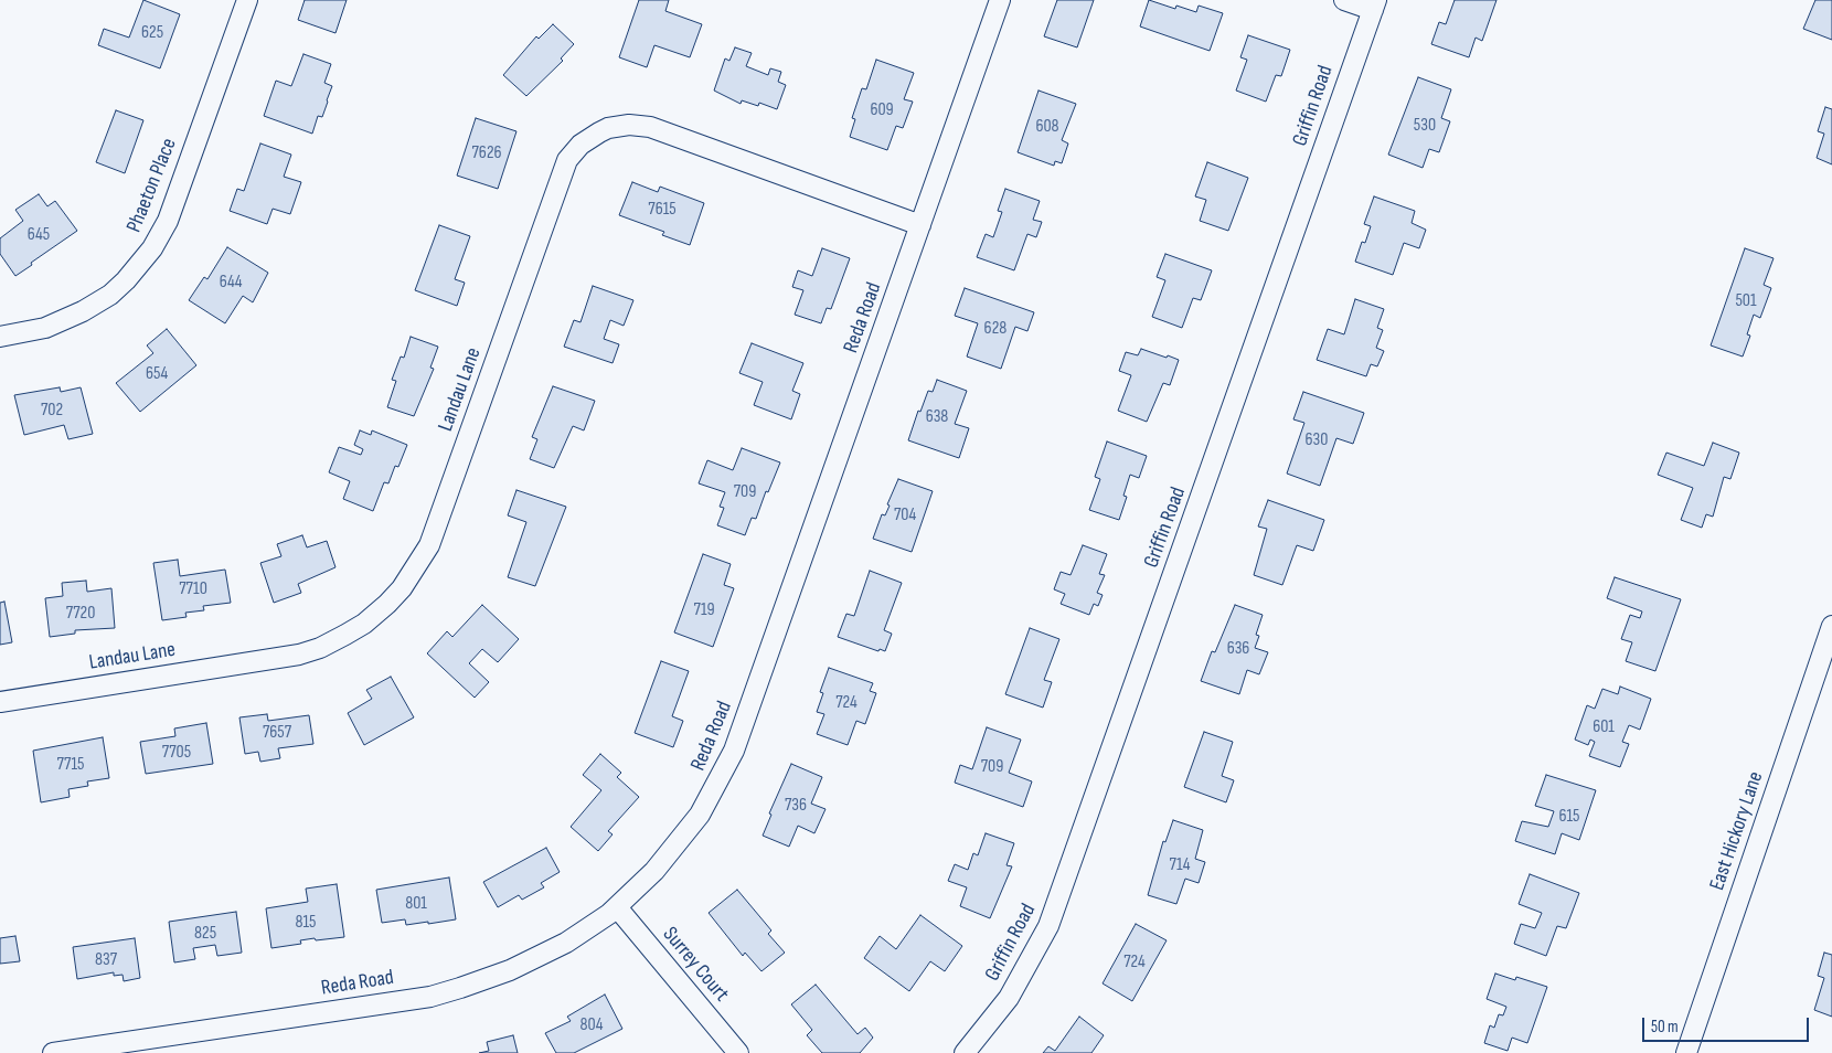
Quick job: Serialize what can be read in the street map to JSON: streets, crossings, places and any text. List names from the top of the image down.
{
  "streets": {
    "street": [
      "Griffin Road",
      "Phaeton Place",
      "Reda Road",
      "Landau Lane",
      "East Hickory Lane",
      "Surrey Court"
    ]
  },
  "crossings": [
    ["Reda Road", "Landau Lane"],
    ["Reda Road", "Surrey Court"]
  ],
  "house_numbers": [
    "625",
    "609",
    "530",
    "608",
    "7626",
    "7615",
    "645",
    "644",
    "501",
    "628",
    "654",
    "702",
    "638",
    "630",
    "709",
    "704",
    "7710",
    "719",
    "7720",
    "636",
    "724",
    "601",
    "7657",
    "7705",
    "7715",
    "709",
    "736",
    "615",
    "714",
    "801",
    "815",
    "825",
    "837",
    "724",
    "804"
  ],
  "scale_bar": "50 m"
}
